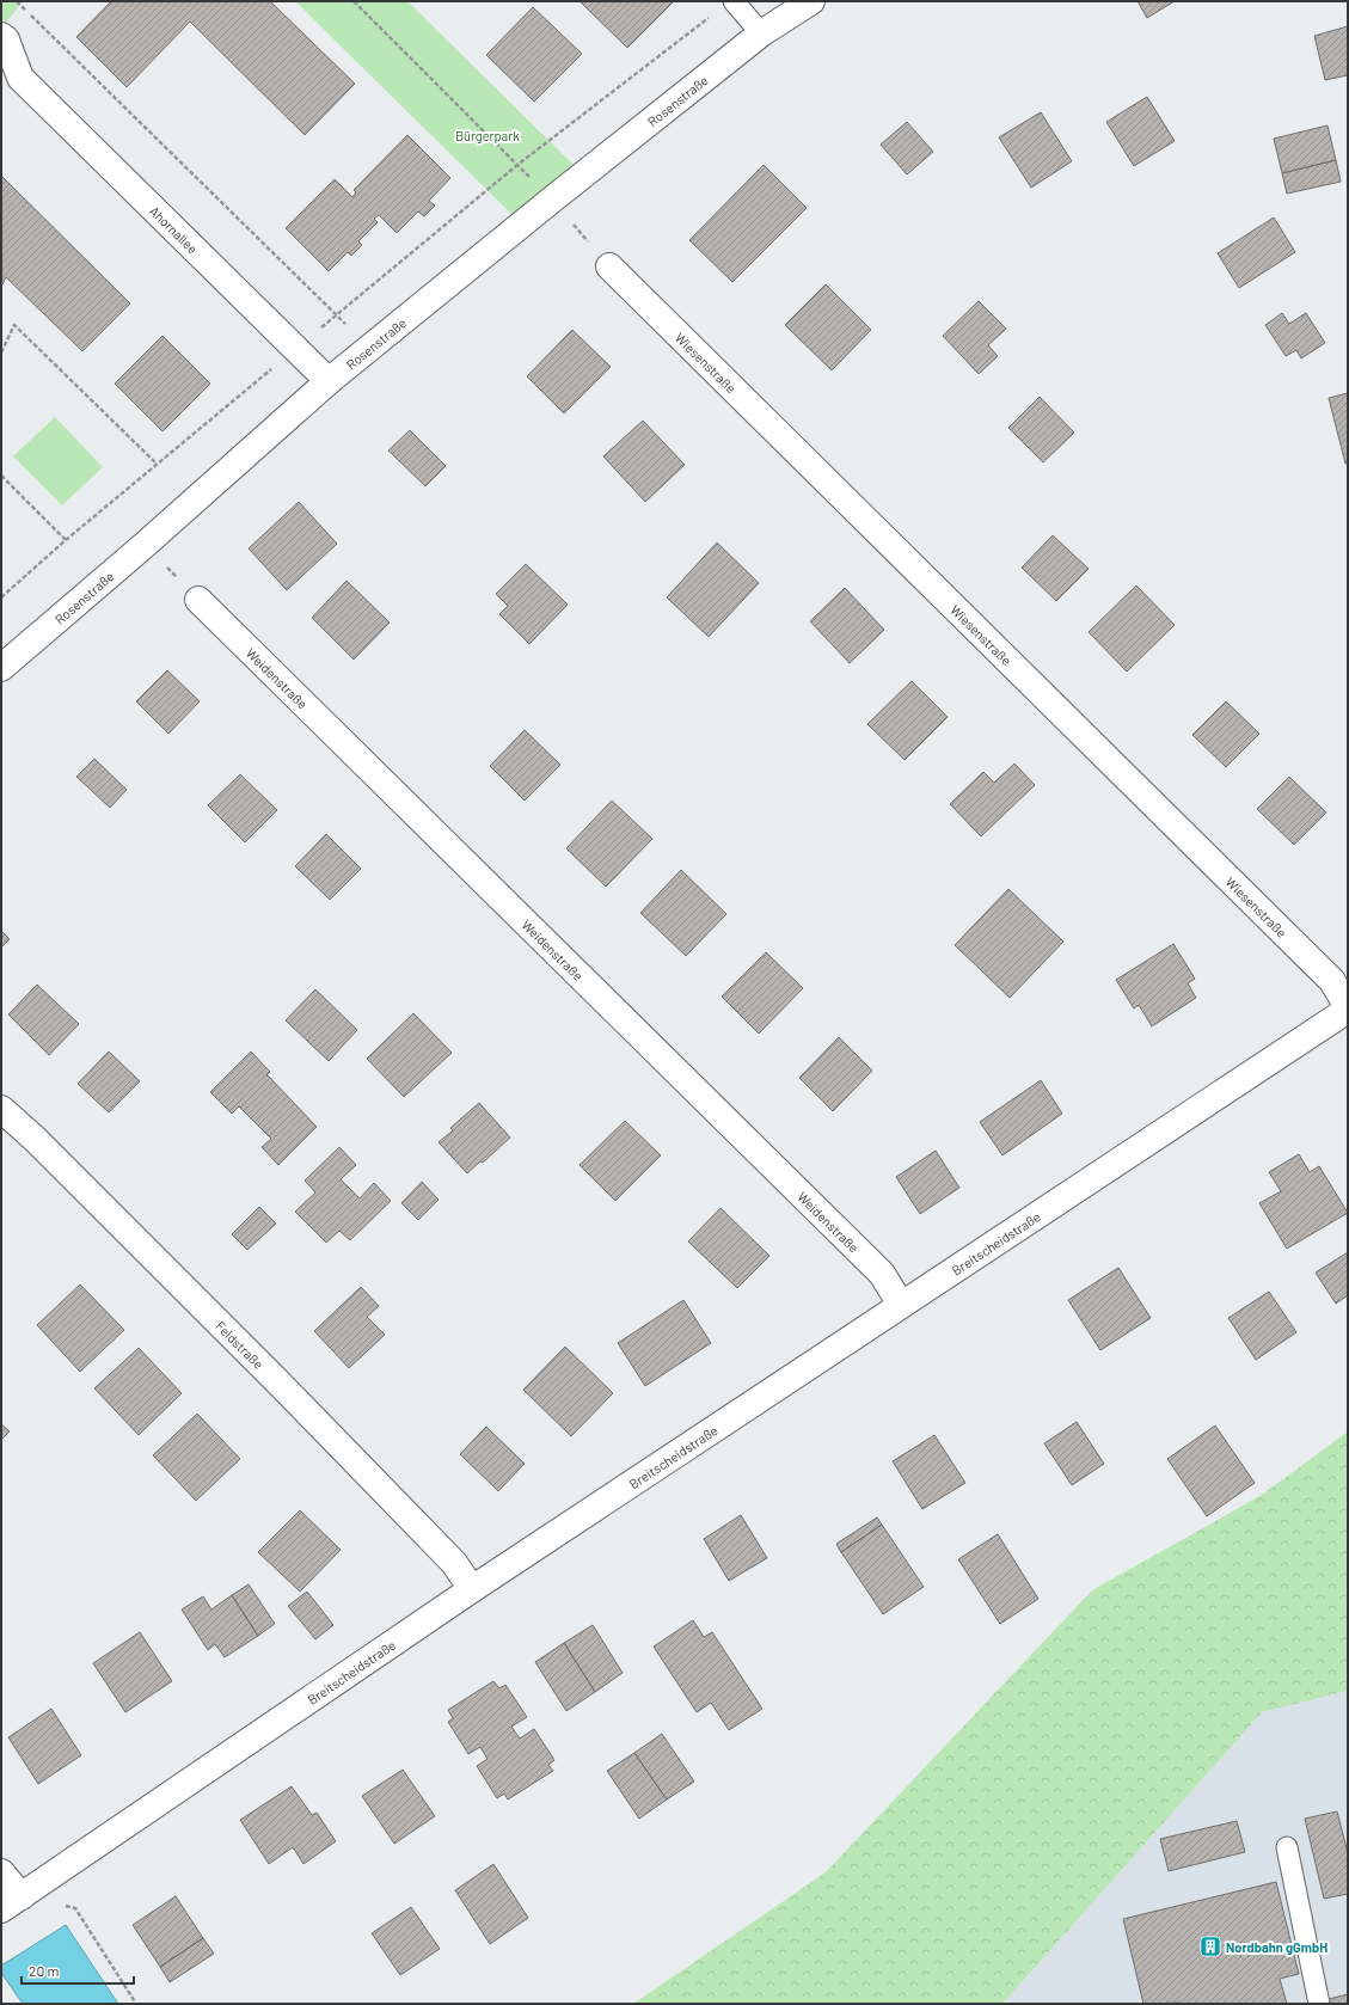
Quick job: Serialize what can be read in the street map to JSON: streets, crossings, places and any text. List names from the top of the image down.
{
  "streets": {
    "street": [
      "Rosenstraße",
      "Ahornallee",
      "Wiesenstraße",
      "Weidenstraße",
      "Breitscheidstraße",
      "Feldstraße"
    ]
  },
  "crossings": [
    ["Rosenstraße", "Ahornallee"],
    ["Wiesenstraße", "Breitscheidstraße"],
    ["Weidenstraße", "Breitscheidstraße"],
    ["Breitscheidstraße", "Feldstraße"]
  ],
  "parks": ["Bürgerpark"],
  "places": {
    "building": ["Nordbahn gGmbH"]
  },
  "scale_bar": "20 m"
}
